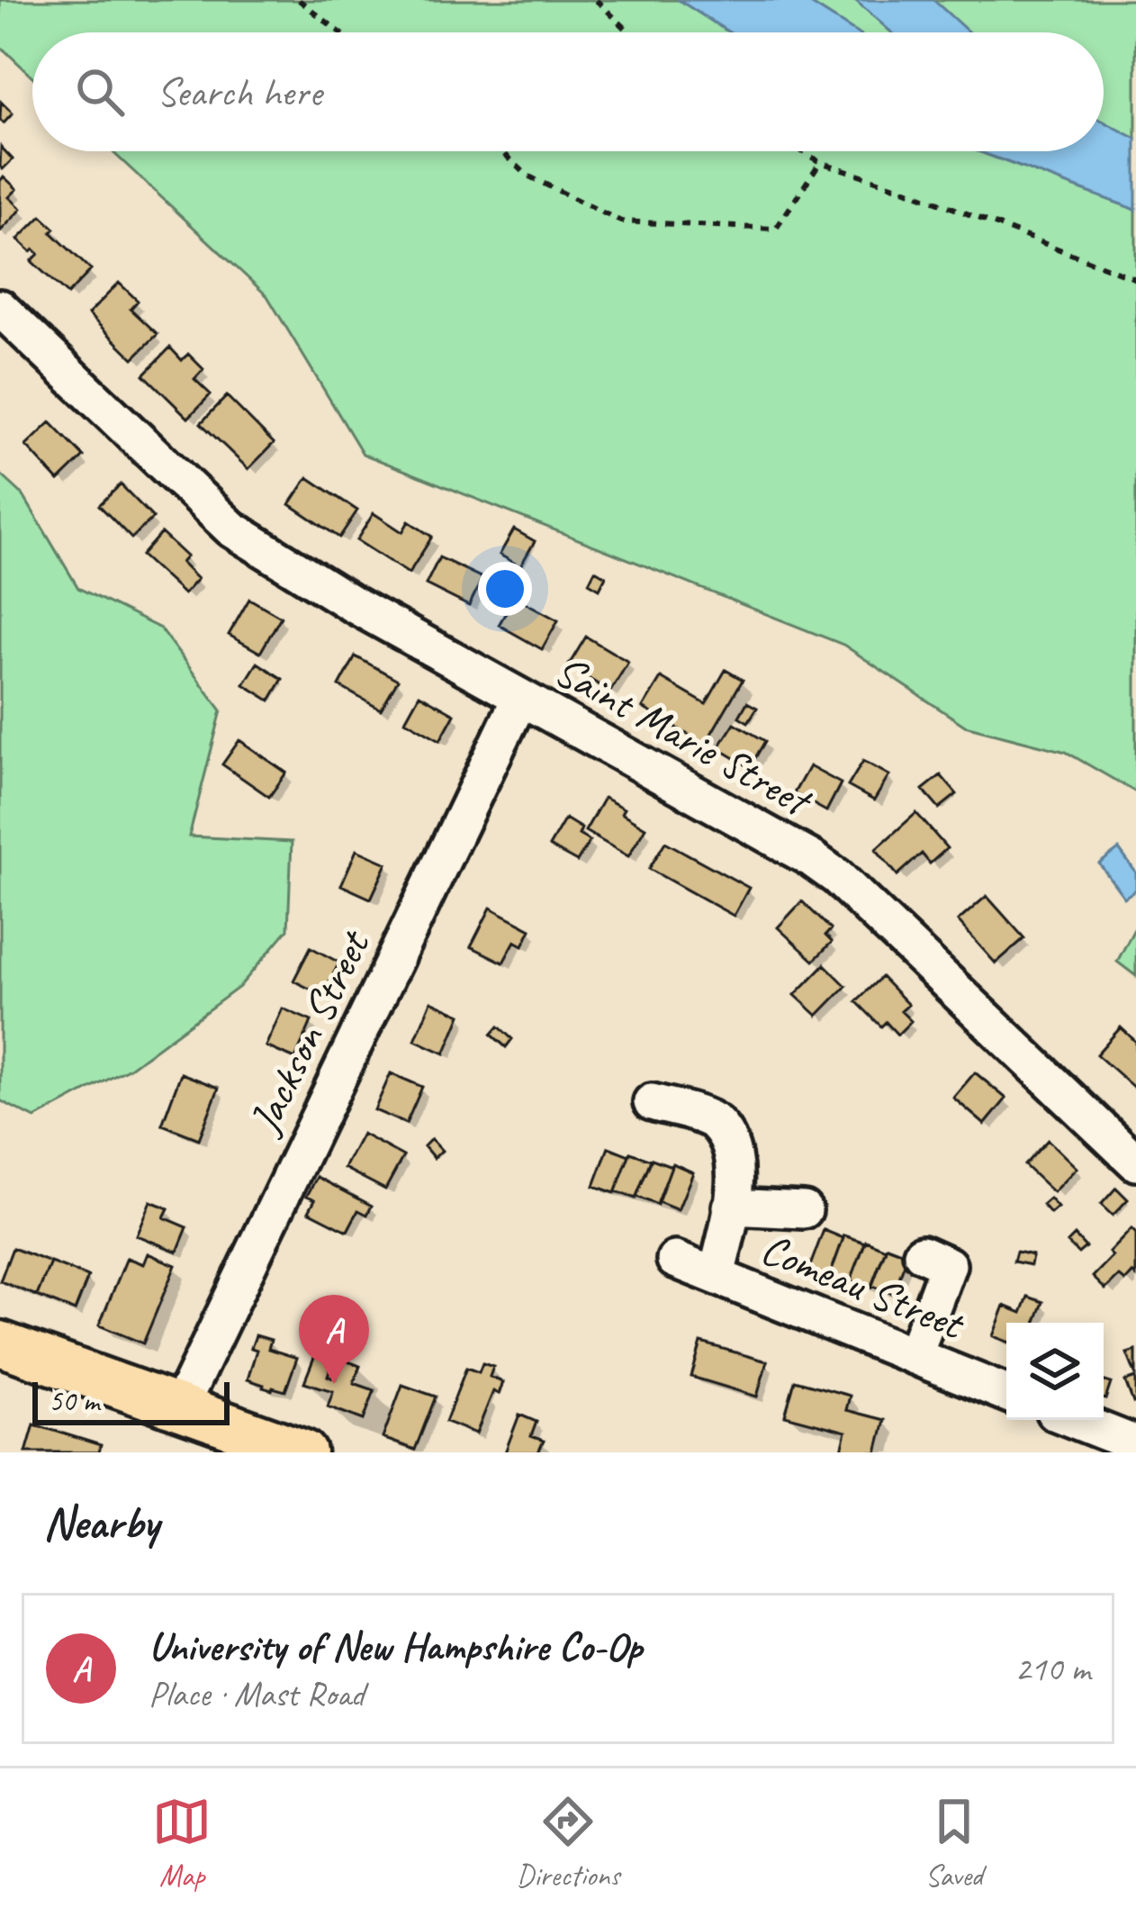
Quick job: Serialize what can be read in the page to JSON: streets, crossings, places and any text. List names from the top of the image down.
{
  "streets": {
    "street": ["Saint Marie Street", "Jackson Street", "Comeau Street"]
  },
  "crossings": [
    ["Saint Marie Street", "Jackson Street"]
  ],
  "scale_bar": "50 m",
  "page": {
    "search": "Search here",
    "pins": "A",
    "scale": "50 m",
    "heading": "Nearby",
    "list": [
      {
        "mark": "A",
        "name": "University of New Hampshire Co-Op",
        "note": "Place · Mast Road",
        "value": "210 m"
      }
    ],
    "nav": ["Map", "Directions", "Saved"]
  }
}
